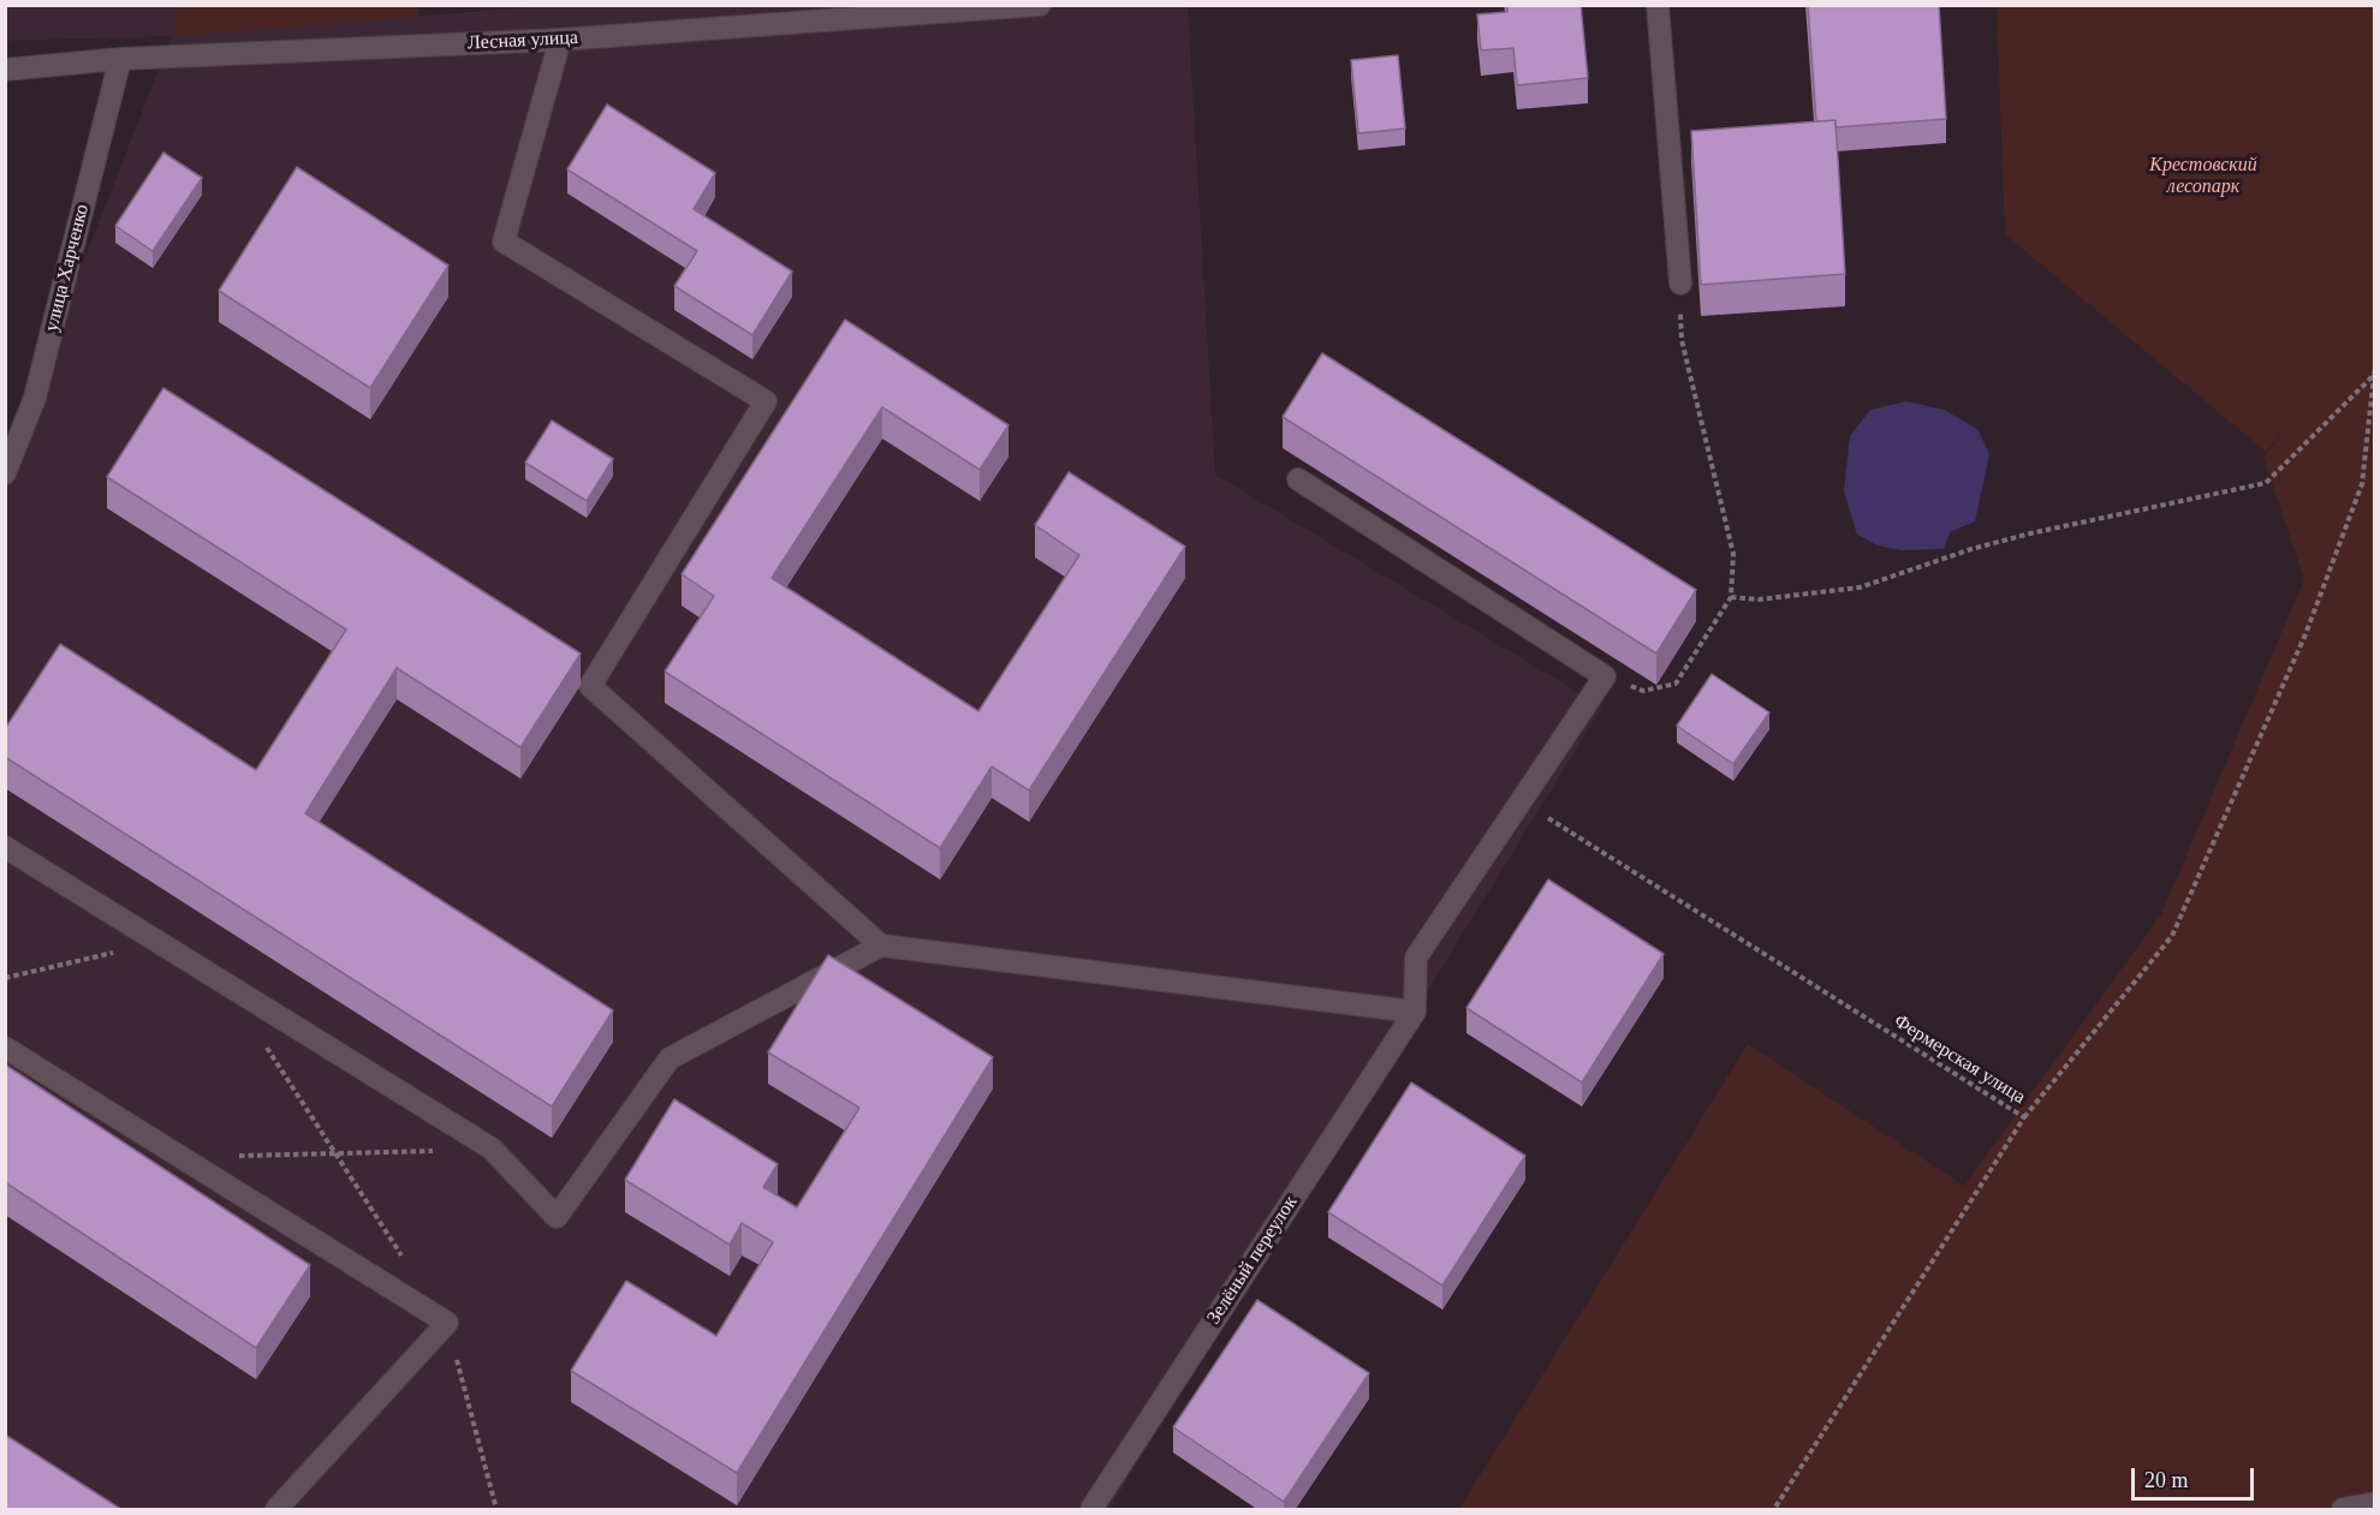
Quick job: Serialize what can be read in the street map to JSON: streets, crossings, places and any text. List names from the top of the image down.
{
  "streets": {
    "street": ["Лесная улица", "улица Харченко", "Зелёный переулок"],
    "path": ["Фермерская улица"]
  },
  "crossings": [
    ["Лесная улица", "улица Харченко"]
  ],
  "parks": ["Крестовский лесопарк"],
  "scale_bar": "20 m"
}
